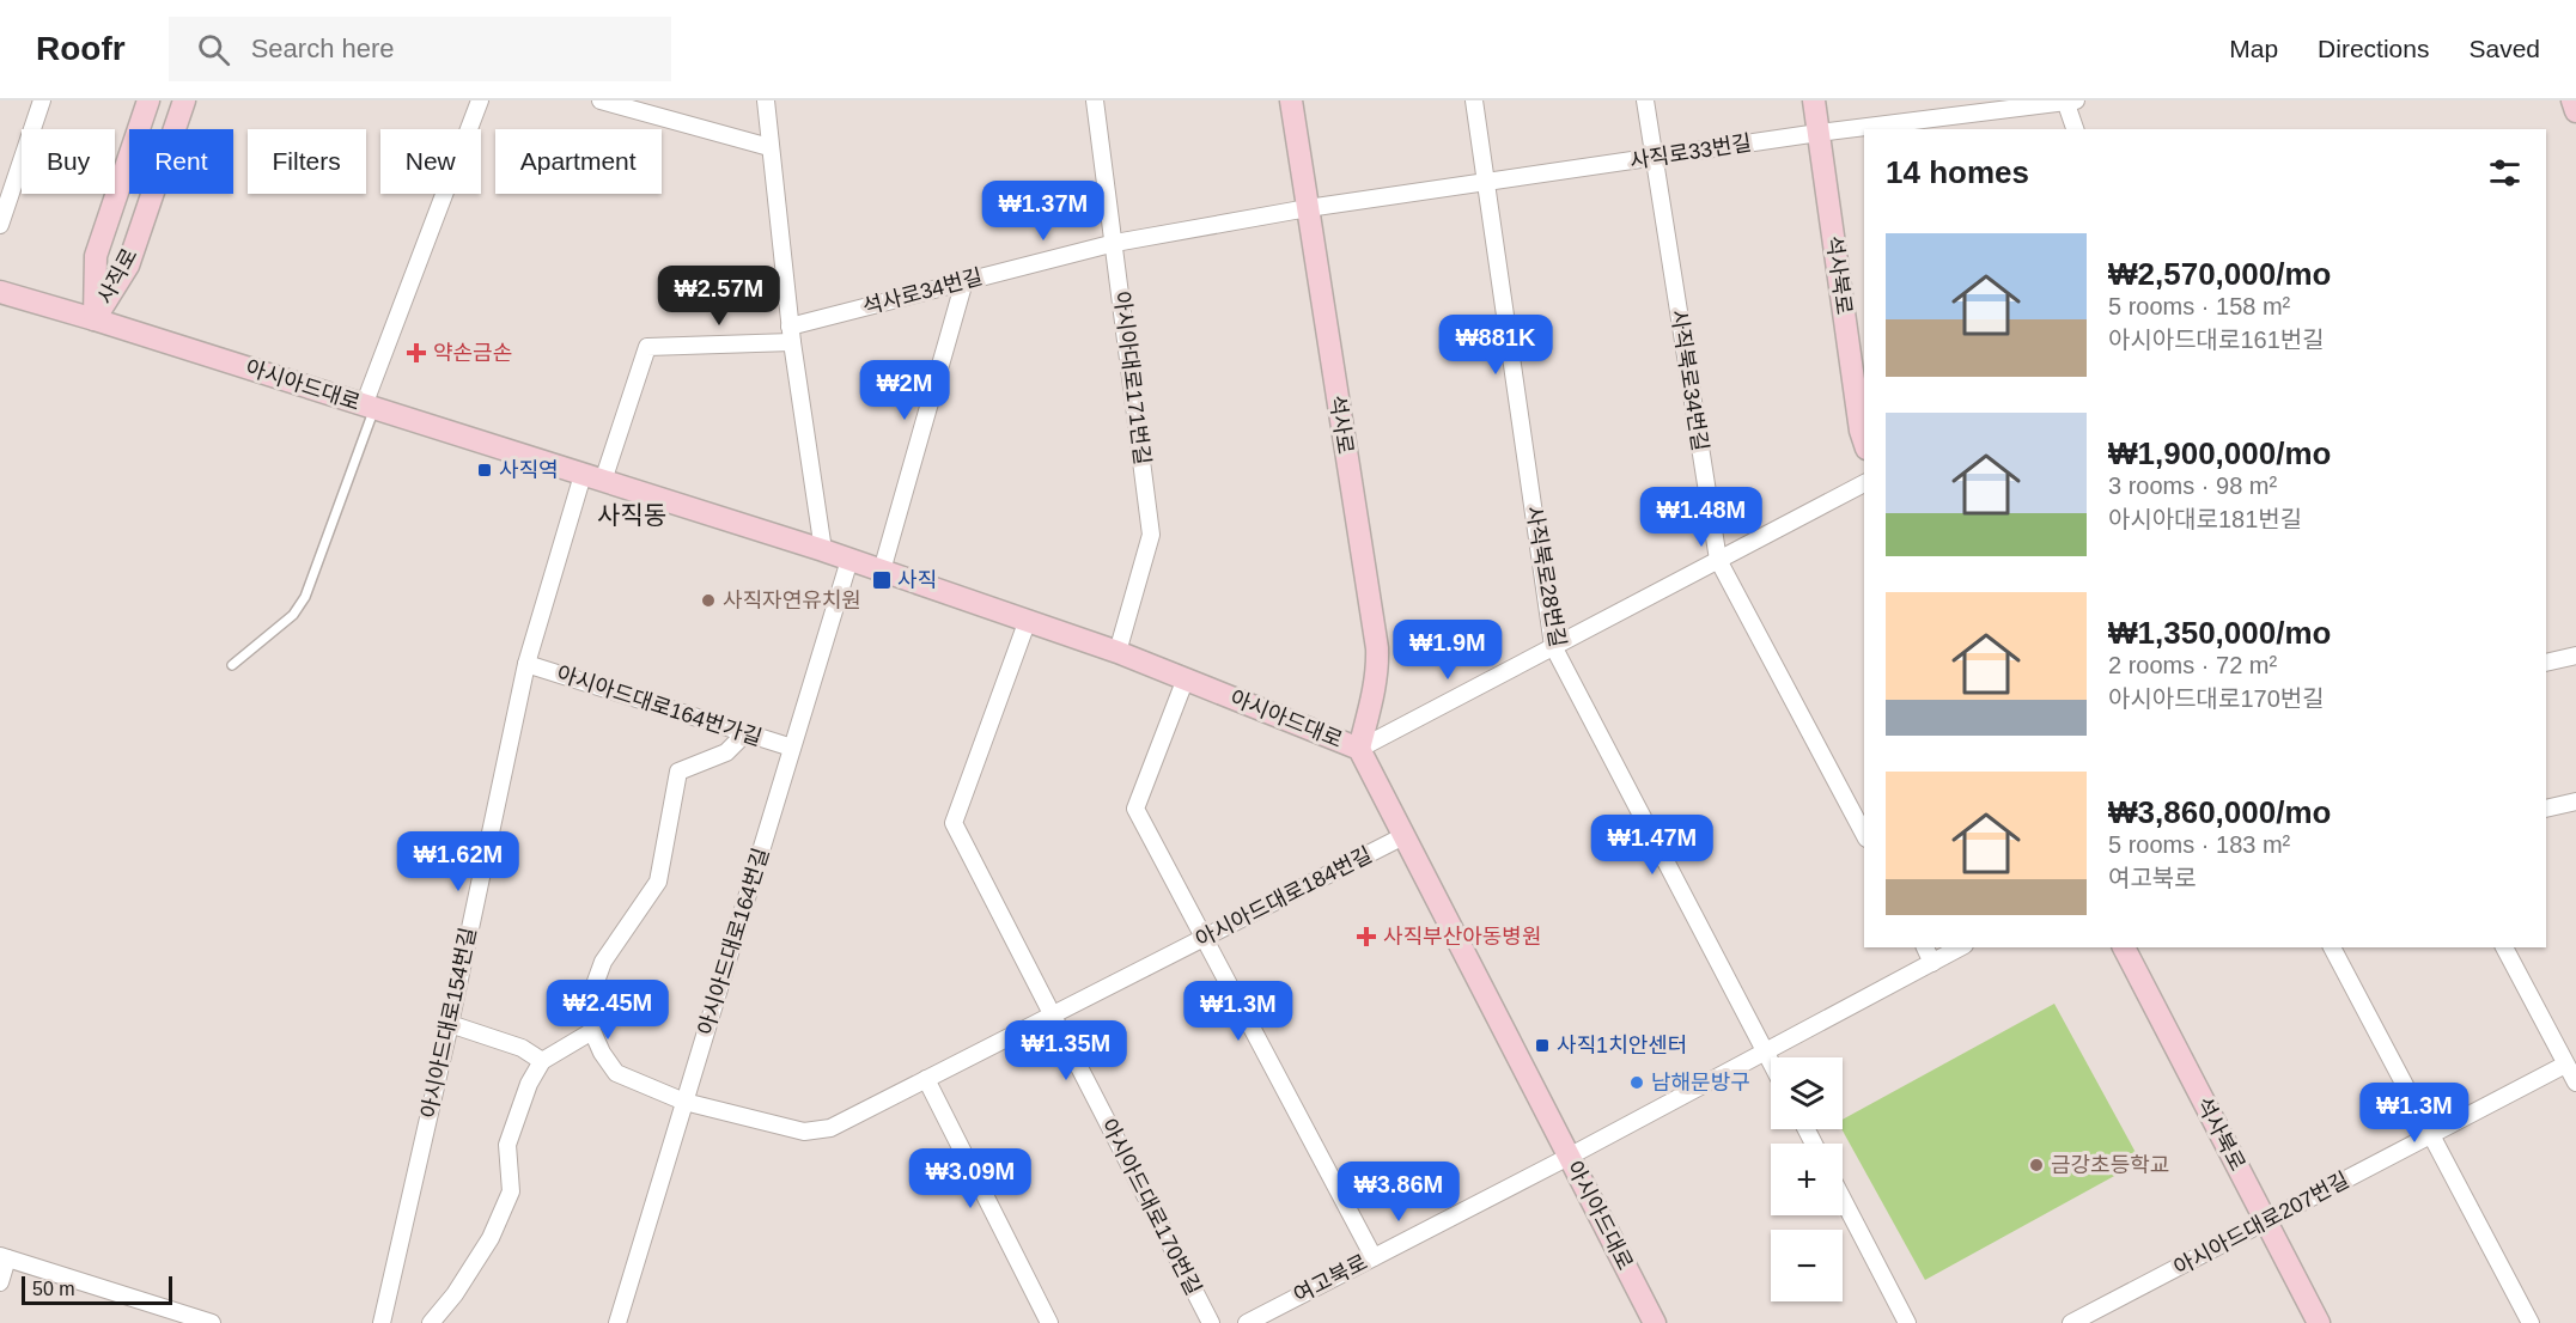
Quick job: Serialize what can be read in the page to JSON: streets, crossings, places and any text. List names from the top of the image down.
{
  "streets": {
    "main road": [
      "석사북로",
      "사직로",
      "아시아드대로",
      "석사로"
    ],
    "street": [
      "사직로33번길",
      "석사로34번길",
      "아시아대로171번길",
      "사직북로34번길",
      "사직북로28번길",
      "아시아드대로164번가길",
      "아시아드대로184번길",
      "아시아드대로164번길",
      "아시아드대로154번길",
      "아시아드대로170번길",
      "아시아드대로207번길",
      "여고북로"
    ]
  },
  "crossings": [
    ["사직로33번길", "석사북로"],
    ["사직로33번길", "석사로34번길"],
    ["사직로33번길", "사직북로34번길"],
    ["사직로33번길", "석사로"],
    ["사직로33번길", "사직북로28번길"],
    ["석사북로", "아시아드대로207번길"],
    ["사직로", "아시아드대로"],
    ["석사로34번길", "아시아대로171번길"],
    ["석사로34번길", "아시아드대로"],
    ["석사로34번길", "석사로"],
    ["석사로34번길", "아시아드대로154번길"],
    ["아시아대로171번길", "아시아드대로"],
    ["아시아드대로", "석사로"],
    ["아시아드대로", "아시아드대로184번길"],
    ["아시아드대로", "아시아드대로164번길"],
    ["아시아드대로", "아시아드대로154번길"],
    ["아시아드대로", "아시아드대로170번길"],
    ["아시아드대로", "여고북로"],
    ["사직북로28번길", "여고북로"],
    ["아시아드대로164번가길", "아시아드대로164번길"],
    ["아시아드대로164번가길", "아시아드대로154번길"],
    ["아시아드대로184번길", "아시아드대로164번길"],
    ["아시아드대로184번길", "아시아드대로170번길"]
  ],
  "districts": ["사직동"],
  "places": {
    "health": ["약손금손", "사직부산아동병원"],
    "transit": ["사직역", "사직", "사직1치안센터"],
    "other": ["사직자연유치원", "남해문방구", "금강초등학교"]
  },
  "scale_bar": "50 m",
  "page": {
    "header": "Roofr",
    "search": "Search here",
    "nav": ["Map", "Directions", "Saved"],
    "chip": [
      "Buy",
      "Rent",
      "Filters",
      "New",
      "Apartment"
    ],
    "heading": "14 homes",
    "price": [
      "₩1.37M",
      "₩2.57M",
      "₩881K",
      "₩2M",
      "₩1.48M",
      "₩1.9M",
      "₩1.47M",
      "₩1.62M",
      "₩2.45M",
      "₩1.3M",
      "₩1.35M",
      "₩1.3M",
      "₩3.09M",
      "₩3.86M"
    ],
    "list": [
      {
        "name": "₩2,570,000/mo",
        "note": "5 rooms · 158 m² · 아시아드대로161번길"
      },
      {
        "name": "₩1,900,000/mo",
        "note": "3 rooms · 98 m² · 아시아대로181번길"
      },
      {
        "name": "₩1,350,000/mo",
        "note": "2 rooms · 72 m² · 아시아드대로170번길"
      },
      {
        "name": "₩3,860,000/mo",
        "note": "5 rooms · 183 m² · 여고북로"
      }
    ],
    "map_buttons": ["+", "−"],
    "scale": "50 m"
  }
}
